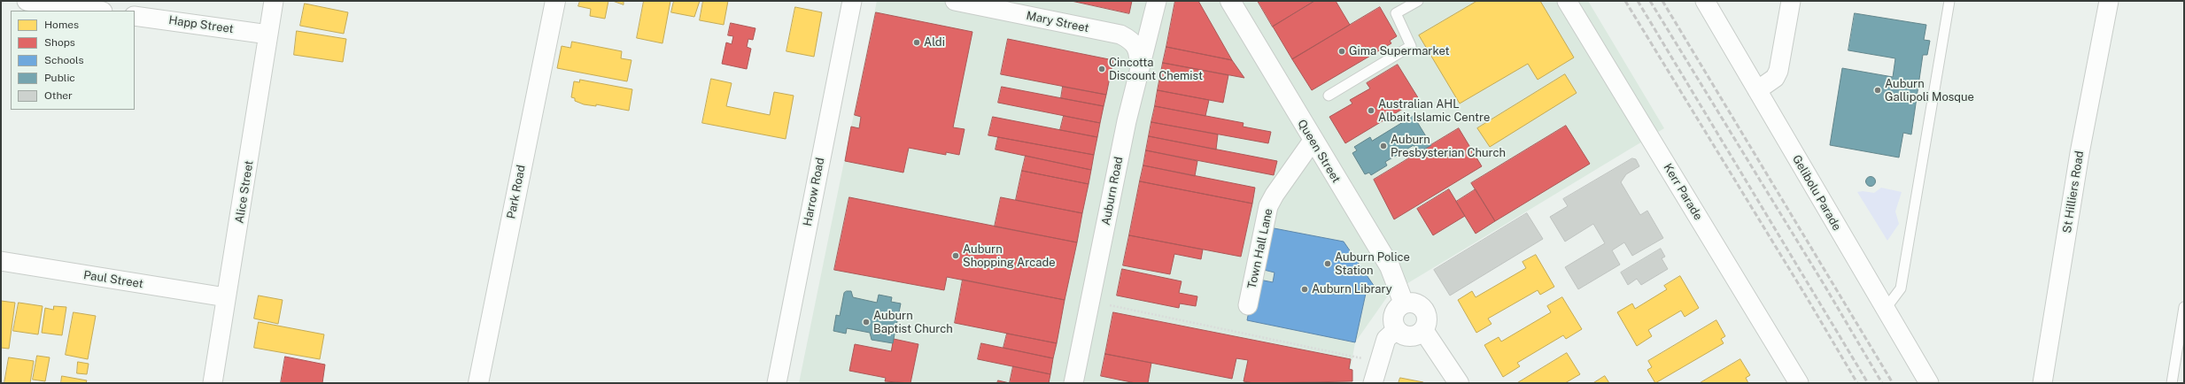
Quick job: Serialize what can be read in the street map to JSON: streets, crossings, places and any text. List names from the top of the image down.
{
  "streets": {
    "street": [
      "Mary Street",
      "Happ Street",
      "Queen Street",
      "Auburn Road",
      "Alice Street",
      "Park Road",
      "Harrow Road",
      "Kerr Parade",
      "St Hilliers Road",
      "Gelibolu Parade",
      "Town Hall Lane",
      "Paul Street"
    ]
  },
  "crossings": [
    ["Mary Street", "Auburn Road"],
    ["Happ Street", "Alice Street"],
    ["Queen Street", "Town Hall Lane"],
    ["Alice Street", "Paul Street"]
  ],
  "places": [
    "Aldi",
    "Gima Supermarket",
    "Cincotta Discount Chemist",
    "Auburn Gallipoli Mosque",
    "Australian AHL Albait Islamic Centre",
    "Auburn Presbysterian Church",
    "Auburn Shopping Arcade",
    "Auburn Police Station",
    "Auburn Library",
    "Auburn Baptist Church"
  ],
  "legend": [
    "Homes",
    "Shops",
    "Schools",
    "Public",
    "Other"
  ]
}
